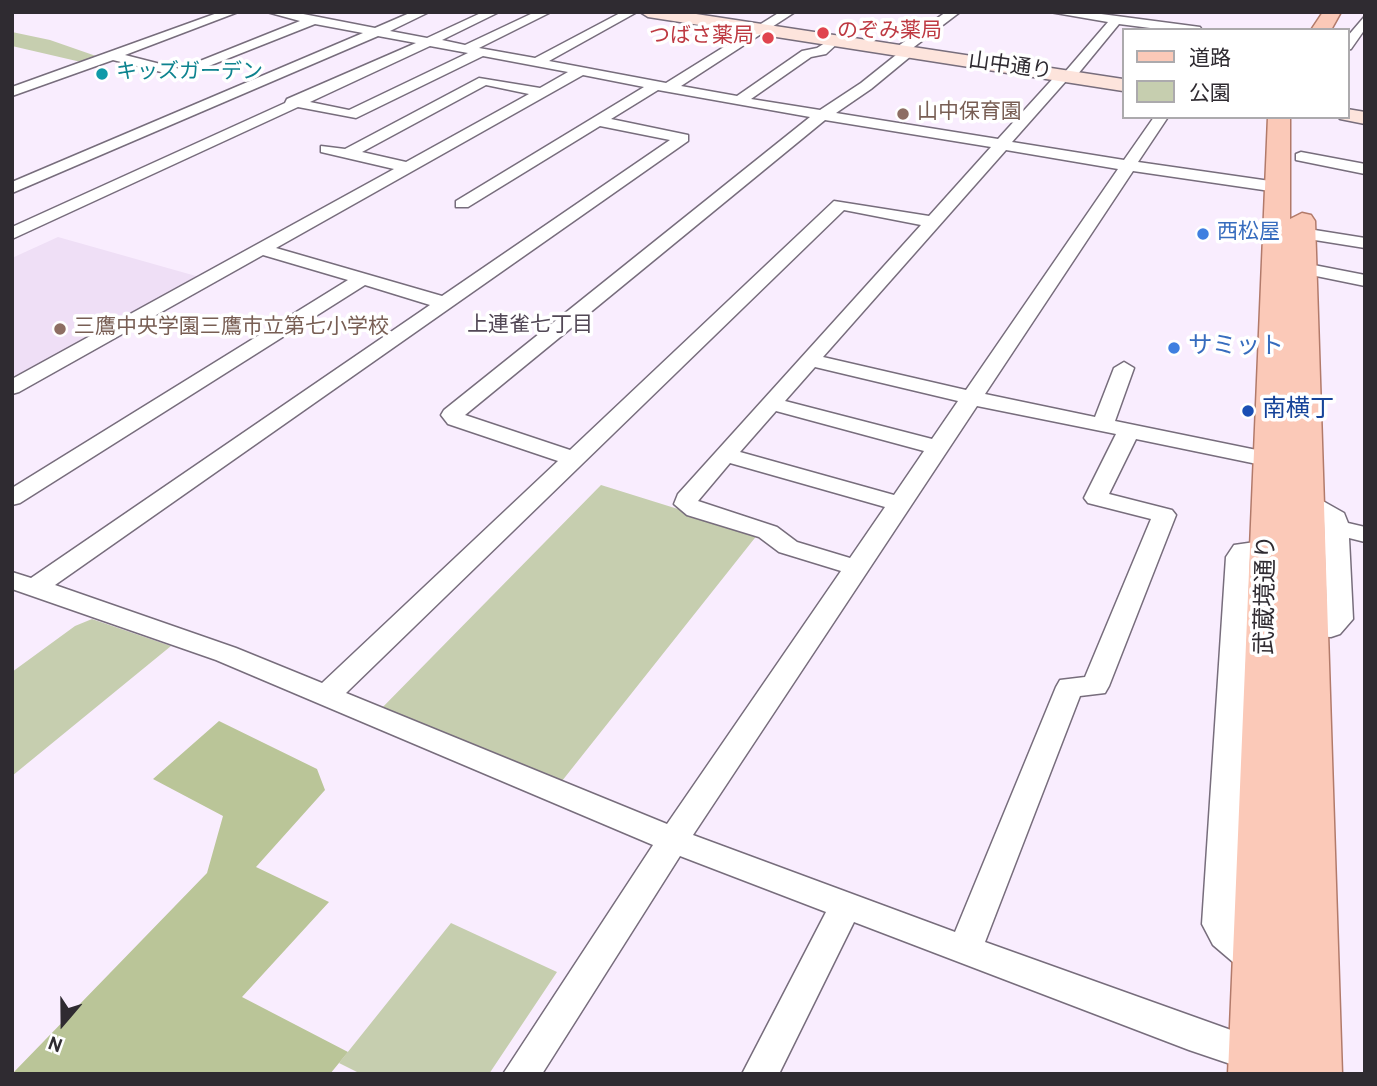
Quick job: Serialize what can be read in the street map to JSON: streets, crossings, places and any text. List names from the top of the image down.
{
  "streets": {
    "main road": ["武蔵境通り"],
    "street": ["山中通り"]
  },
  "districts": ["上連雀七丁目"],
  "places": [
    "のぞみ薬局",
    "つばさ薬局",
    "キッズガーデン",
    "山中保育園",
    "西松屋",
    "三鷹中央学園三鷹市立第七小学校",
    "サミット",
    "南横丁"
  ],
  "legend": ["道路", "公園"],
  "north": "bottom"
}
